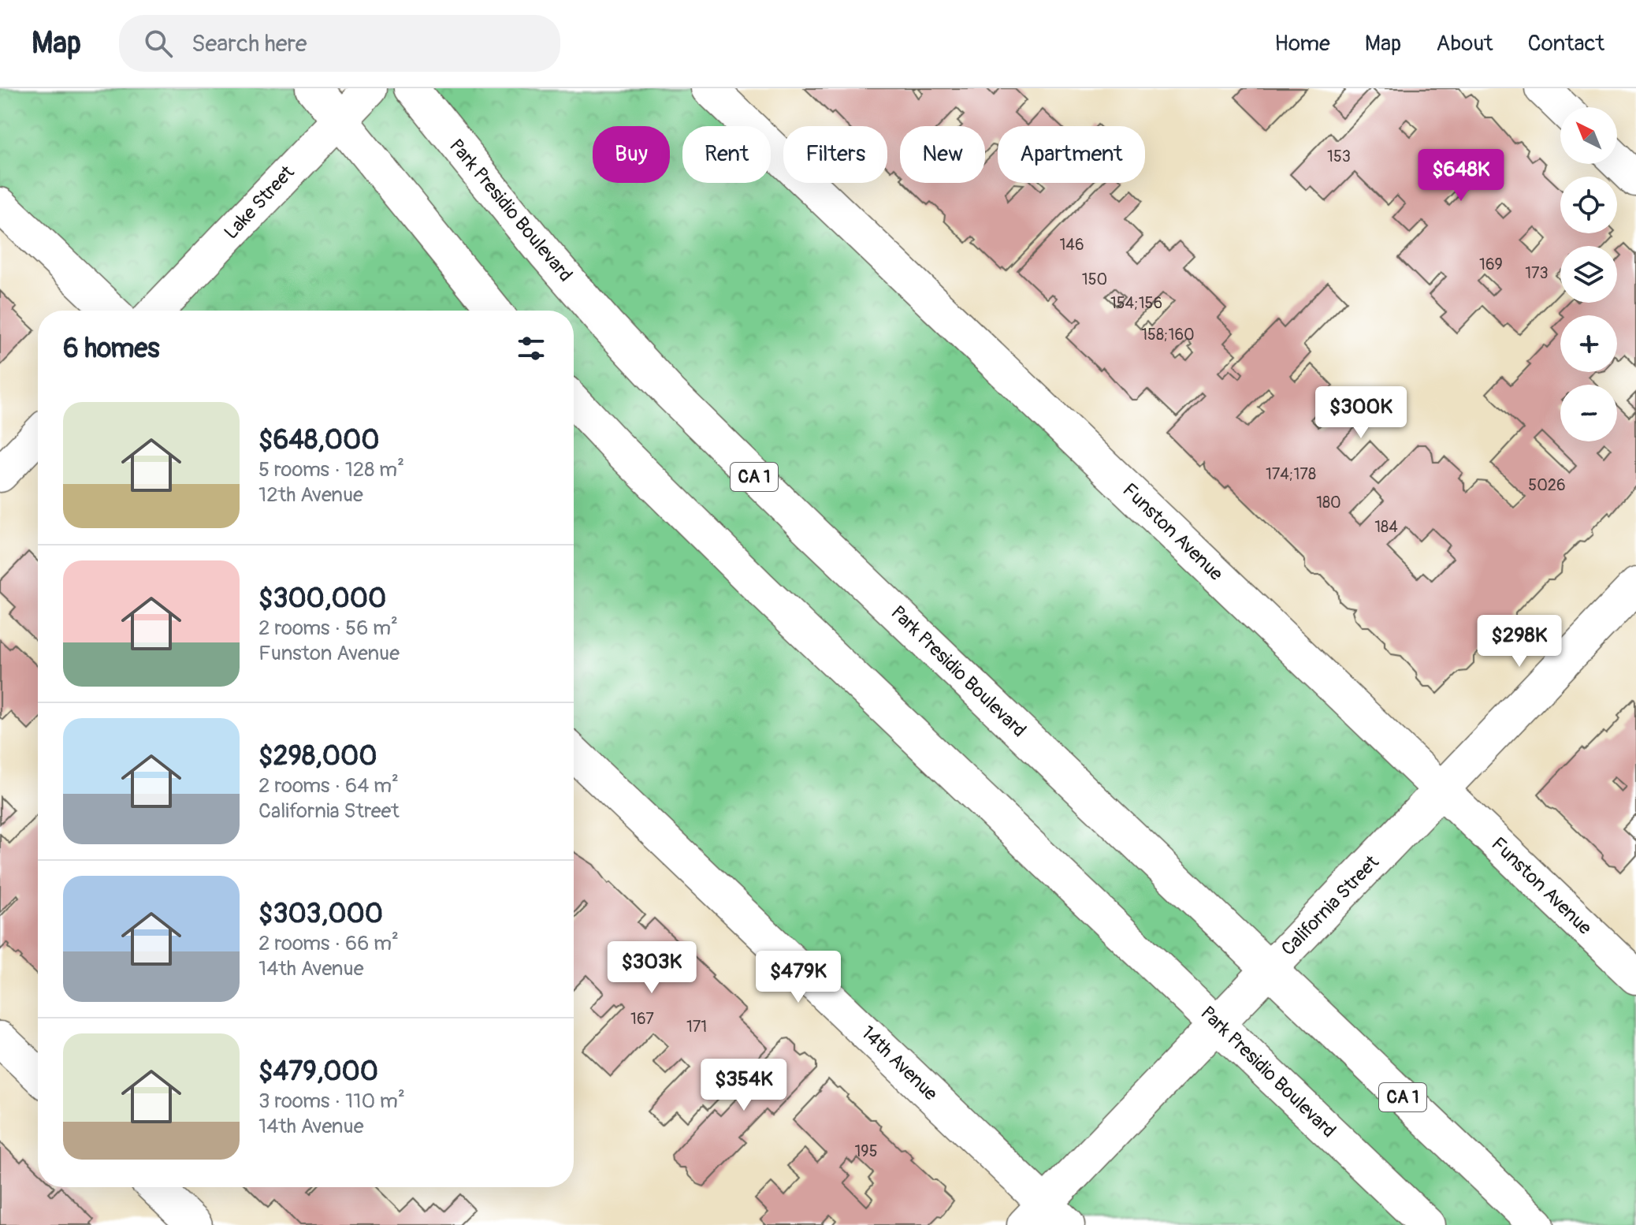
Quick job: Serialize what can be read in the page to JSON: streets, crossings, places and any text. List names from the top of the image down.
{
  "streets": {
    "main road": [
      "Lake Street",
      "Park Presidio Boulevard",
      "CA 1",
      "Funston Avenue",
      "California Street",
      "14th Avenue"
    ]
  },
  "crossings": [
    ["Park Presidio Boulevard", "California Street"],
    ["Funston Avenue", "California Street"],
    ["California Street", "14th Avenue"]
  ],
  "house_numbers": [
    "153",
    "146",
    "169",
    "173",
    "150",
    "154;156",
    "158;160",
    "174;178",
    "5026",
    "180",
    "184",
    "167",
    "171",
    "195"
  ],
  "north": "top left",
  "page": {
    "header": "Map",
    "search": "Search here",
    "nav": [
      "Home",
      "Map",
      "About",
      "Contact"
    ],
    "map_buttons": ["+", "−"],
    "chip": [
      "Buy",
      "Rent",
      "Filters",
      "New",
      "Apartment"
    ],
    "price": [
      "$648K",
      "$300K",
      "$298K",
      "$303K",
      "$479K",
      "$354K"
    ],
    "heading": "6 homes",
    "list": [
      {
        "name": "$648,000",
        "note": "5 rooms · 128 m² · 12th Avenue"
      },
      {
        "name": "$300,000",
        "note": "2 rooms · 56 m² · Funston Avenue"
      },
      {
        "name": "$298,000",
        "note": "2 rooms · 64 m² · California Street"
      },
      {
        "name": "$303,000",
        "note": "2 rooms · 66 m² · 14th Avenue"
      },
      {
        "name": "$479,000",
        "note": "3 rooms · 110 m² · 14th Avenue"
      }
    ]
  }
}
